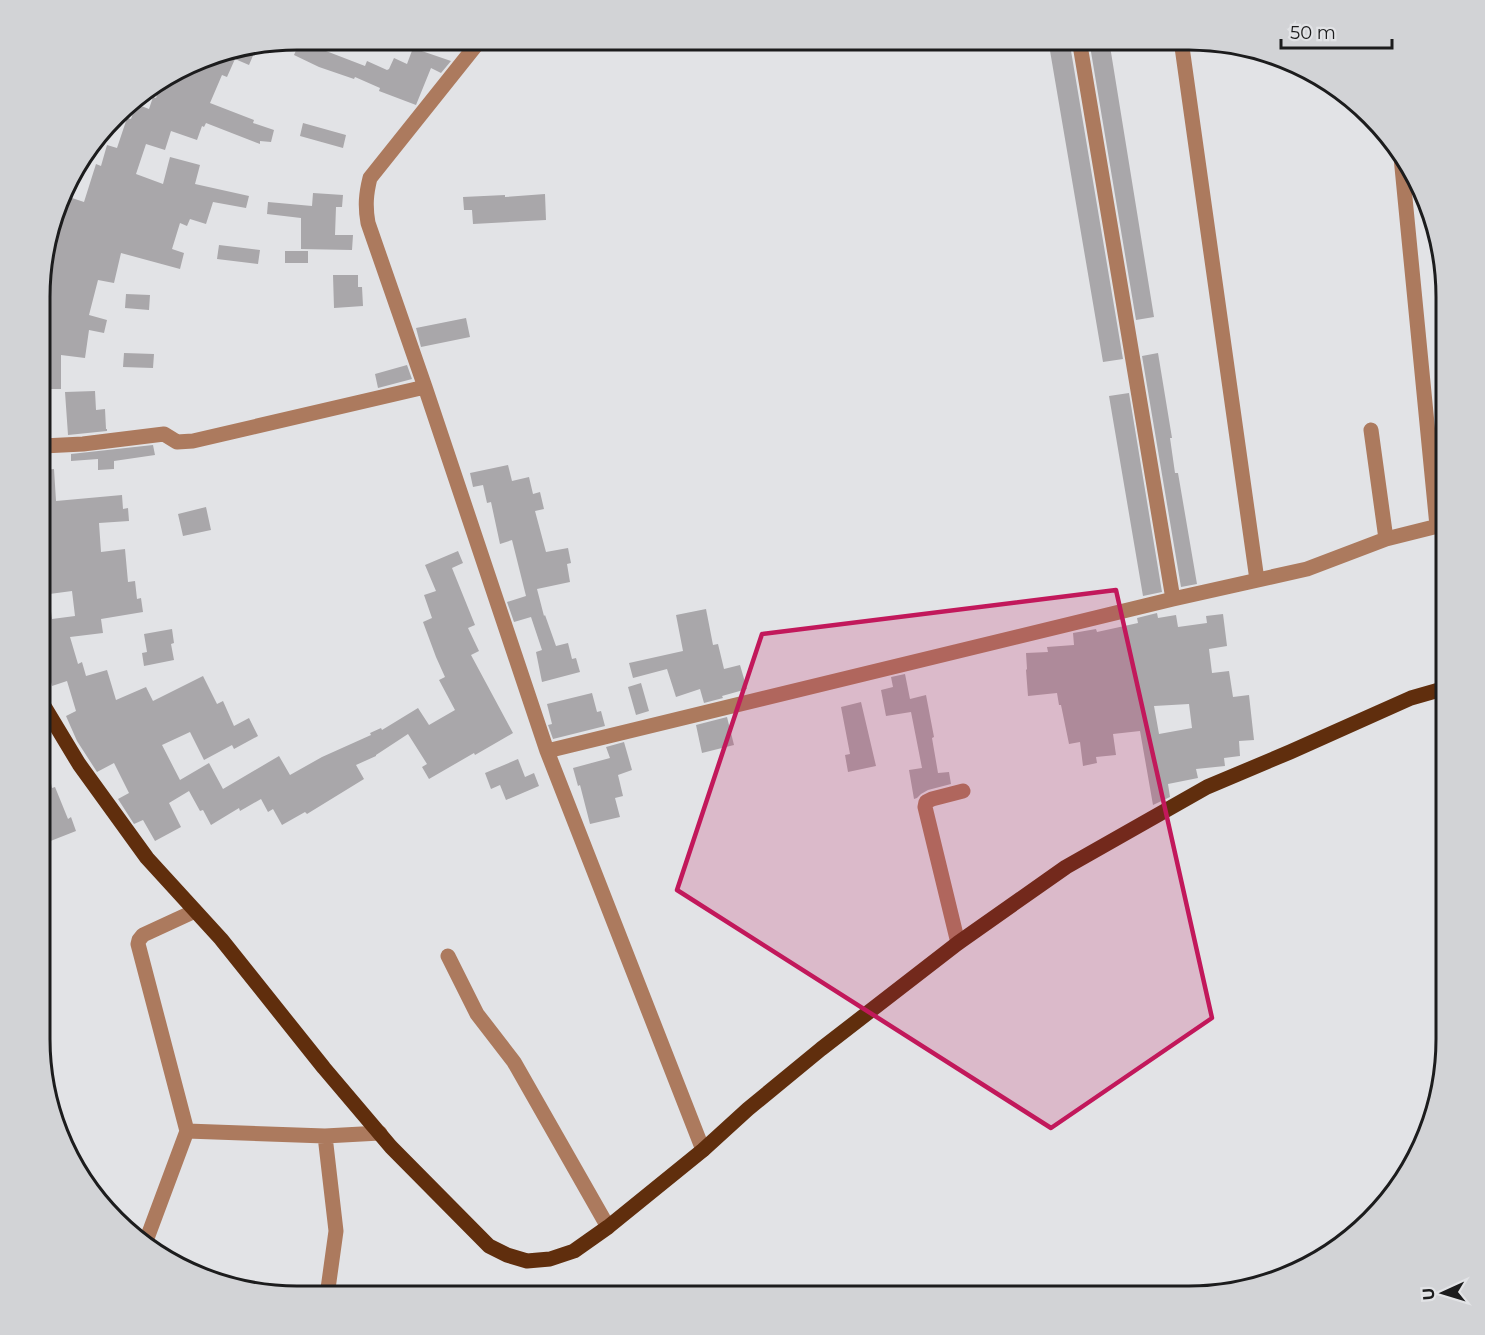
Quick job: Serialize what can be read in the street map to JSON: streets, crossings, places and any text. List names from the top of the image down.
{
  "scale_bar": "50 m",
  "north": "left"
}
